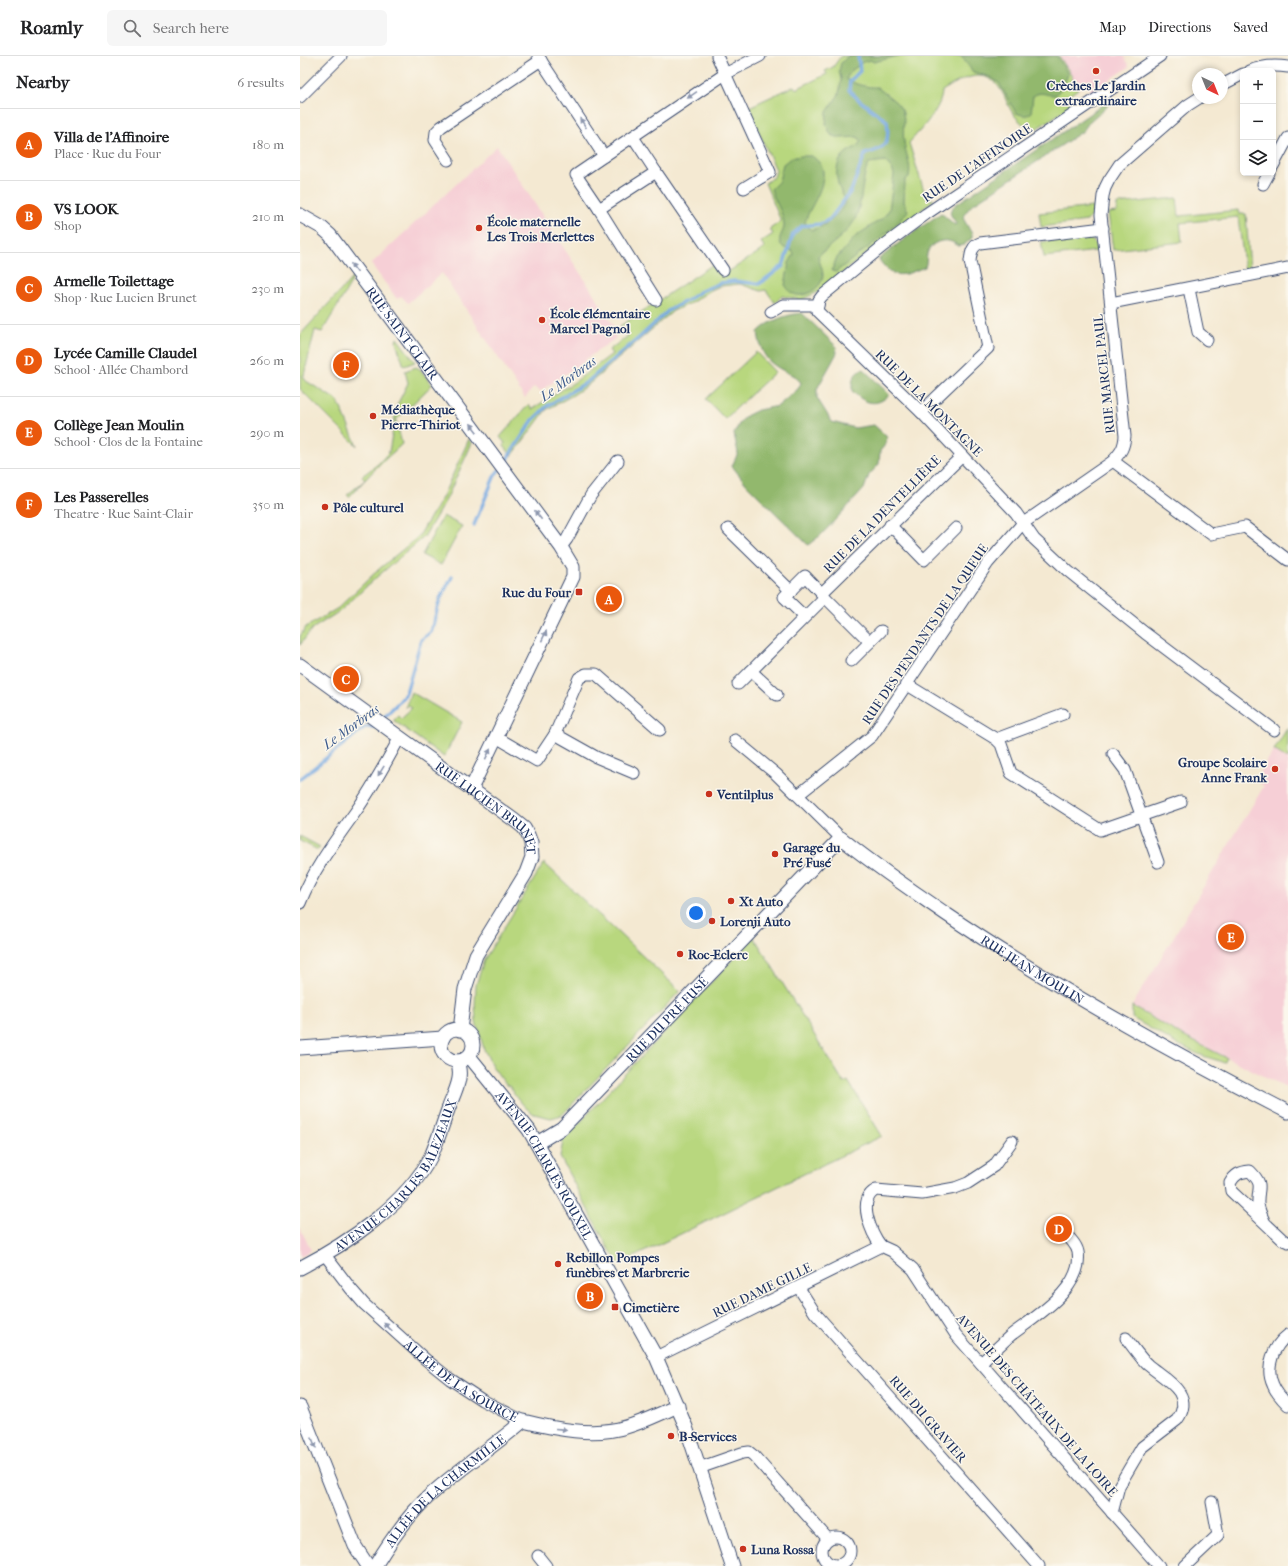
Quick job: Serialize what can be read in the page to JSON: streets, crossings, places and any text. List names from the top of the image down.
{
  "streets": {
    "street": [
      "RUE DE L'AFFINOIRE",
      "RUE SAINT-CLAIR",
      "RUE MARCEL PAUL",
      "RUE DE LA MONTAGNE",
      "RUE DE LA DENTELLIÈRE",
      "RUE DES PENDANTS DE LA QUEUE",
      "RUE LUCIEN BRUNET",
      "RUE JEAN MOULIN",
      "RUE DU PRÉ FUSÉ",
      "AVENUE CHARLES ROUXEL",
      "AVENUE CHARLES BALEZEAUX",
      "RUE DAME GILLE",
      "ALLÉE DE LA SOURCE",
      "AVENUE DES CHÂTEAUX DE LA LOIRE",
      "RUE DU GRAVIER",
      "ALLÉE DE LA CHARMILLE"
    ]
  },
  "crossings": [
    ["RUE DE L'AFFINOIRE", "RUE DE LA MONTAGNE"],
    ["RUE MARCEL PAUL", "RUE DES PENDANTS DE LA QUEUE"],
    ["RUE DE LA MONTAGNE", "RUE DE LA DENTELLIÈRE"],
    ["RUE DE LA MONTAGNE", "RUE DES PENDANTS DE LA QUEUE"],
    ["RUE DES PENDANTS DE LA QUEUE", "RUE JEAN MOULIN"],
    ["RUE LUCIEN BRUNET", "AVENUE CHARLES ROUXEL"],
    ["RUE LUCIEN BRUNET", "AVENUE CHARLES BALEZEAUX"],
    ["RUE JEAN MOULIN", "RUE DU PRÉ FUSÉ"],
    ["RUE DU PRÉ FUSÉ", "AVENUE CHARLES ROUXEL"],
    ["AVENUE CHARLES ROUXEL", "AVENUE CHARLES BALEZEAUX"],
    ["AVENUE CHARLES ROUXEL", "RUE DAME GILLE"],
    ["AVENUE CHARLES ROUXEL", "ALLÉE DE LA SOURCE"],
    ["AVENUE CHARLES BALEZEAUX", "ALLÉE DE LA SOURCE"],
    ["RUE DAME GILLE", "AVENUE DES CHÂTEAUX DE LA LOIRE"],
    ["RUE DAME GILLE", "RUE DU GRAVIER"],
    ["ALLÉE DE LA SOURCE", "ALLÉE DE LA CHARMILLE"]
  ],
  "one_way": ["RUE SAINT-CLAIR"],
  "water": ["Le Morbras"],
  "places": {
    "other": [
      "Crèches Le Jardin extraordinaire",
      "École maternelle Les Trois Merlettes",
      "École élémentaire Marcel Pagnol",
      "Médiathèque Pierre-Thiriot",
      "Pôle culturel",
      "Groupe Scolaire Anne Frank",
      "Ventilplus",
      "Garage du Pré Fusé",
      "Xt Auto",
      "Lorenji Auto",
      "Roc-Eclerc",
      "Rebillon Pompes funèbres et Marbrerie",
      "B-Services",
      "Luna Rossa"
    ],
    "transit": ["Rue du Four", "Cimetière"]
  },
  "north": "bottom right",
  "page": {
    "header": "Roamly",
    "search": "Search here",
    "nav": ["Map", "Directions", "Saved"],
    "heading": ["Nearby", "6 results"],
    "map_buttons": ["+", "−"],
    "list": [
      {
        "mark": "A",
        "name": "Villa de l'Affinoire",
        "note": "Place · Rue du Four",
        "value": "180 m"
      },
      {
        "mark": "B",
        "name": "VS LOOK",
        "note": "Shop",
        "value": "210 m"
      },
      {
        "mark": "C",
        "name": "Armelle Toilettage",
        "note": "Shop · Rue Lucien Brunet",
        "value": "230 m"
      },
      {
        "mark": "D",
        "name": "Lycée Camille Claudel",
        "note": "School · Allée Chambord",
        "value": "260 m"
      },
      {
        "mark": "E",
        "name": "Collège Jean Moulin",
        "note": "School · Clos de la Fontaine",
        "value": "290 m"
      },
      {
        "mark": "F",
        "name": "Les Passerelles",
        "note": "Theatre · Rue Saint-Clair",
        "value": "350 m"
      }
    ],
    "pins": [
      "F",
      "A",
      "C",
      "E",
      "D",
      "B"
    ]
  }
}
